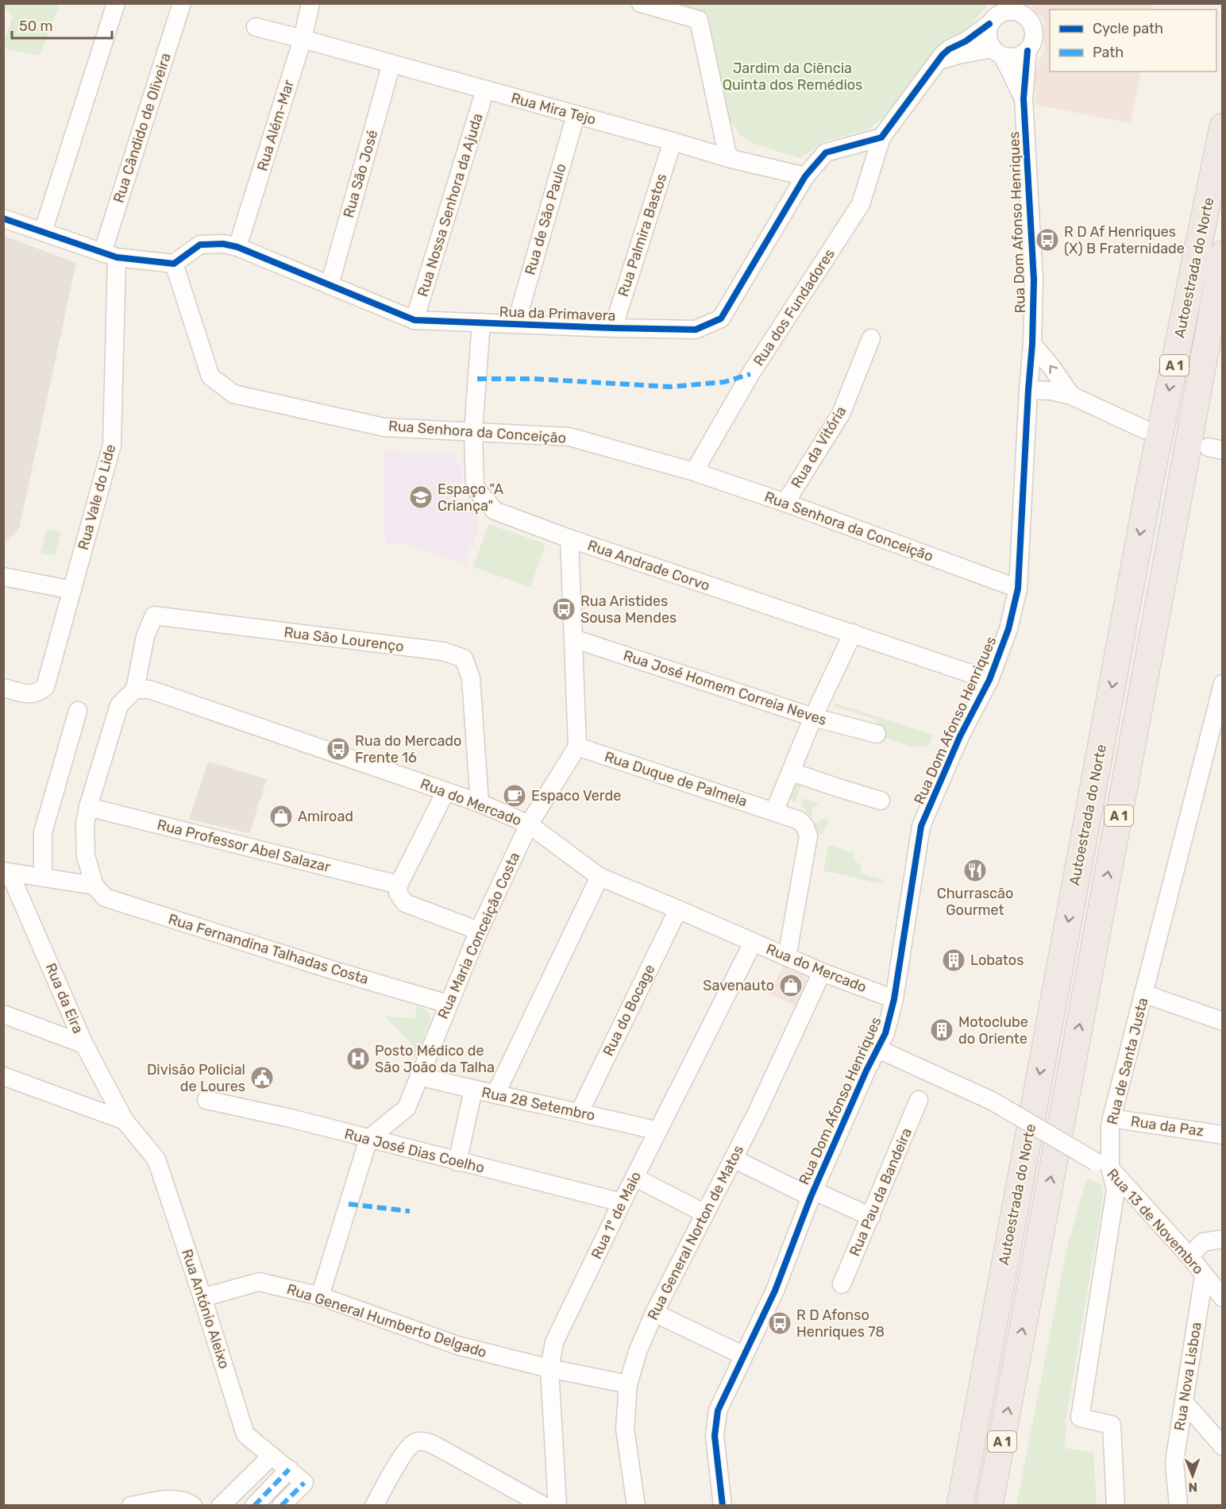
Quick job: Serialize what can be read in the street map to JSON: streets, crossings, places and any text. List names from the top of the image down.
{
  "streets": {
    "highway": ["Autoestrada do Norte", "A 1"],
    "street": [
      "Rua Mira Tejo",
      "Rua Além-Mar",
      "Rua Cândido de Oliveira",
      "Rua São José",
      "Rua Nossa Senhora da Ajuda",
      "Rua de São Paulo",
      "Rua Dom Afonso Henriques",
      "Rua Palmira Bastos",
      "Rua dos Fundadores",
      "Rua da Primavera",
      "Rua Senhora da Conceição",
      "Rua da Vitória",
      "Rua Vale do Lide",
      "Rua Andrade Corvo",
      "Rua São Lourenço",
      "Rua José Homem Correia Neves",
      "Rua Duque de Palmela",
      "Rua do Mercado",
      "Rua Professor Abel Salazar",
      "Rua Maria Conceição Costa",
      "Rua Fernandina Talhadas Costa",
      "Rua da Eira",
      "Rua do Bocage",
      "Rua de Santa Justa",
      "Rua 28 Setembro",
      "Rua da Paz",
      "Rua José Dias Coelho",
      "Rua Pau da Bandeira",
      "Rua 1º de Maio",
      "Rua 13 de Novembro",
      "Rua General Norton de Matos",
      "Rua António Aleixo",
      "Rua General Humberto Delgado",
      "Rua Nova Lisboa"
    ]
  },
  "crossings": [
    ["Rua Mira Tejo", "Rua Além-Mar"],
    ["Rua Mira Tejo", "Rua São José"],
    ["Rua Mira Tejo", "Rua Nossa Senhora da Ajuda"],
    ["Rua Mira Tejo", "Rua de São Paulo"],
    ["Rua Mira Tejo", "Rua Palmira Bastos"],
    ["Rua Mira Tejo", "Rua da Primavera"],
    ["Rua Além-Mar", "Rua da Primavera"],
    ["Rua Cândido de Oliveira", "Rua Vale do Lide"],
    ["Rua São José", "Rua da Primavera"],
    ["Rua Nossa Senhora da Ajuda", "Rua da Primavera"],
    ["Rua de São Paulo", "Rua da Primavera"],
    ["Rua Dom Afonso Henriques", "Rua Senhora da Conceição"],
    ["Rua Dom Afonso Henriques", "Rua Andrade Corvo"],
    ["Rua Dom Afonso Henriques", "Rua do Mercado"],
    ["Rua Dom Afonso Henriques", "Rua 13 de Novembro"],
    ["Rua Palmira Bastos", "Rua da Primavera"],
    ["Rua dos Fundadores", "Rua da Primavera"],
    ["Rua dos Fundadores", "Rua Senhora da Conceição"],
    ["Rua da Primavera", "Rua Senhora da Conceição"],
    ["Rua da Primavera", "Rua Andrade Corvo"],
    ["Rua Senhora da Conceição", "Rua da Vitória"],
    ["Rua Senhora da Conceição", "Rua Andrade Corvo"],
    ["Rua São Lourenço", "Rua do Mercado"],
    ["Rua Duque de Palmela", "Rua do Mercado"],
    ["Rua Duque de Palmela", "Rua Maria Conceição Costa"],
    ["Rua do Mercado", "Rua Maria Conceição Costa"],
    ["Rua do Mercado", "Rua do Bocage"],
    ["Rua do Mercado", "Rua 1º de Maio"],
    ["Rua do Mercado", "Rua General Norton de Matos"],
    ["Rua Maria Conceição Costa", "Rua Fernandina Talhadas Costa"],
    ["Rua Maria Conceição Costa", "Rua 28 Setembro"],
    ["Rua Maria Conceição Costa", "Rua José Dias Coelho"],
    ["Rua da Eira", "Rua António Aleixo"],
    ["Rua do Bocage", "Rua 28 Setembro"],
    ["Rua de Santa Justa", "Rua da Paz"],
    ["Rua de Santa Justa", "Rua 13 de Novembro"],
    ["Rua 28 Setembro", "Rua 1º de Maio"],
    ["Rua José Dias Coelho", "Rua 1º de Maio"],
    ["Rua 1º de Maio", "Rua General Humberto Delgado"],
    ["Rua 13 de Novembro", "Rua Nova Lisboa"],
    ["Rua General Norton de Matos", "Rua General Humberto Delgado"],
    ["Rua António Aleixo", "Rua General Humberto Delgado"]
  ],
  "parks": ["Jardim da Ciência Quinta dos Remédios"],
  "places": {
    "bus stop": [
      "R D Af Henriques (X) B Fraternidade",
      "Rua Aristides Sousa Mendes",
      "Rua do Mercado Frente 16",
      "R D Afonso Henriques 78"
    ],
    "school or university": ["Espaço \"A Criança\""],
    "cafe": ["Espaco Verde"],
    "shop": ["Amiroad", "Savenauto"],
    "restaurant": ["Churrascão Gourmet"],
    "building": ["Lobatos", "Motoclube do Oriente"],
    "hospital": ["Posto Médico de São João da Talha"],
    "public building": ["Divisão Policial de Loures"]
  },
  "legend": ["Cycle path", "Path"],
  "scale_bar": "50 m",
  "north": "bottom"
}
